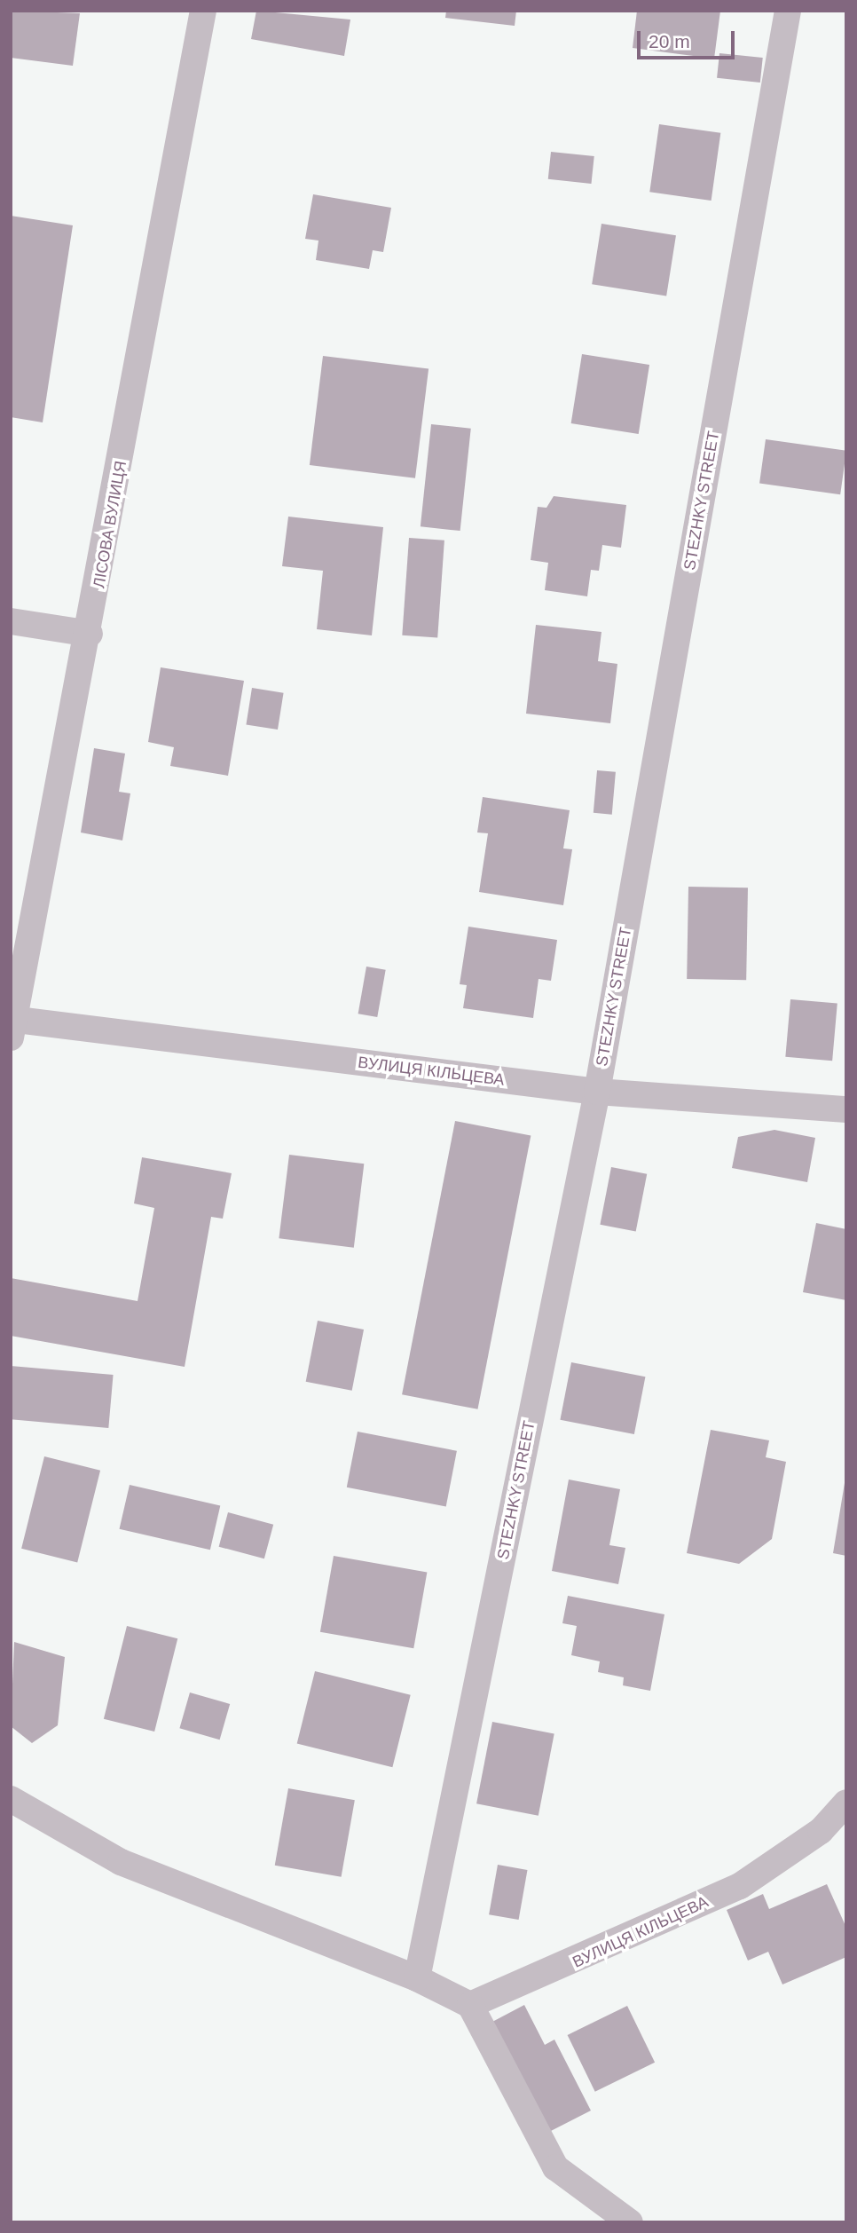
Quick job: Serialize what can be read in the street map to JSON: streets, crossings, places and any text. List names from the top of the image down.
{
  "streets": {
    "street": ["STEZHKY STREET", "ЛІСОВА ВУЛИЦЯ", "ВУЛИЦЯ КІЛЬЦЕВА"]
  },
  "crossings": [
    ["STEZHKY STREET", "ВУЛИЦЯ КІЛЬЦЕВА"],
    ["ЛІСОВА ВУЛИЦЯ", "ВУЛИЦЯ КІЛЬЦЕВА"]
  ],
  "scale_bar": "20 m"
}
